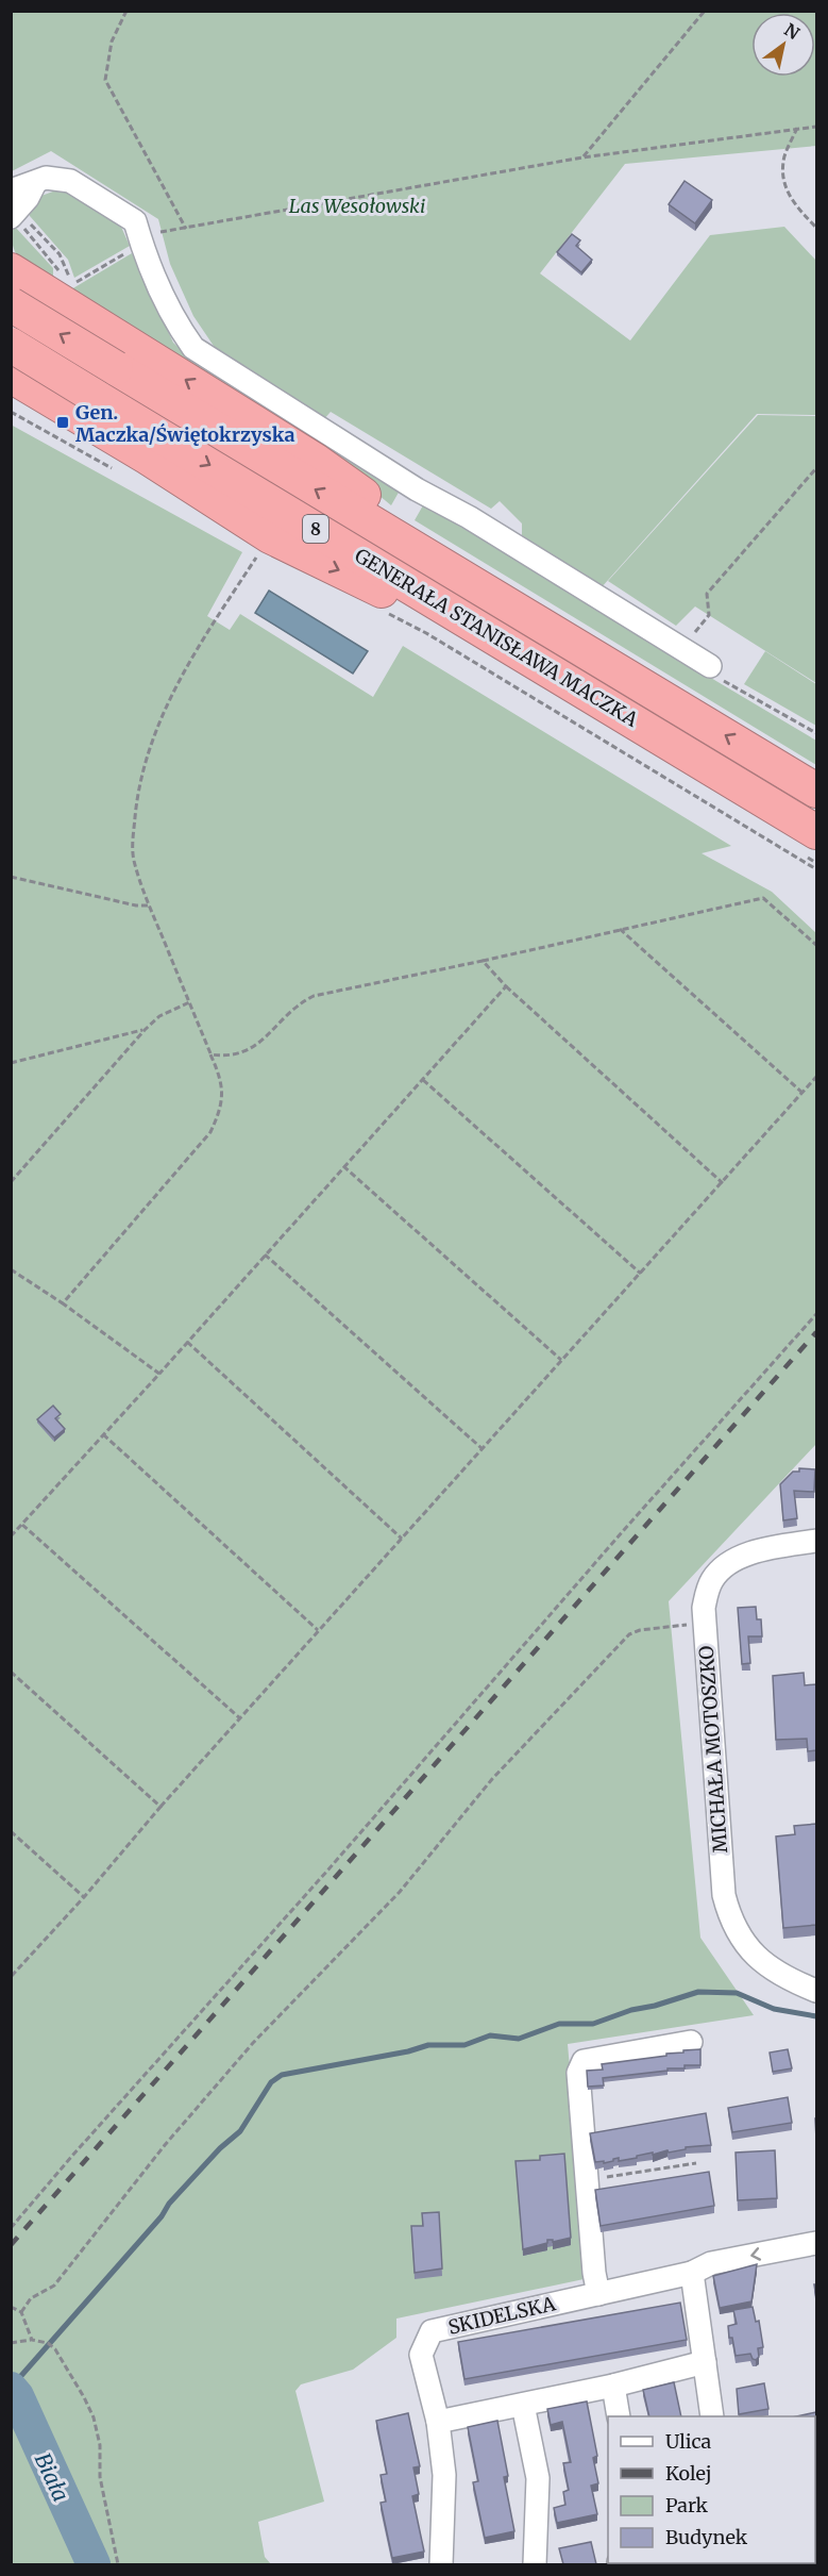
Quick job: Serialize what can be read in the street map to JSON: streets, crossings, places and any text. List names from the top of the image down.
{
  "streets": {
    "highway": ["8", "GENERAŁA STANISŁAWA MACZKA"],
    "street": ["MICHAŁA MOTOSZKO", "SKIDELSKA"]
  },
  "crossings": [
    ["8", "GENERAŁA STANISŁAWA MACZKA"]
  ],
  "water": ["Biała"],
  "parks": ["Las Wesołowski"],
  "places": {
    "transit": ["Gen. Maczka/Świętokrzyska"]
  },
  "legend": [
    "Ulica",
    "Kolej",
    "Park",
    "Budynek"
  ],
  "north": "top right"
}
